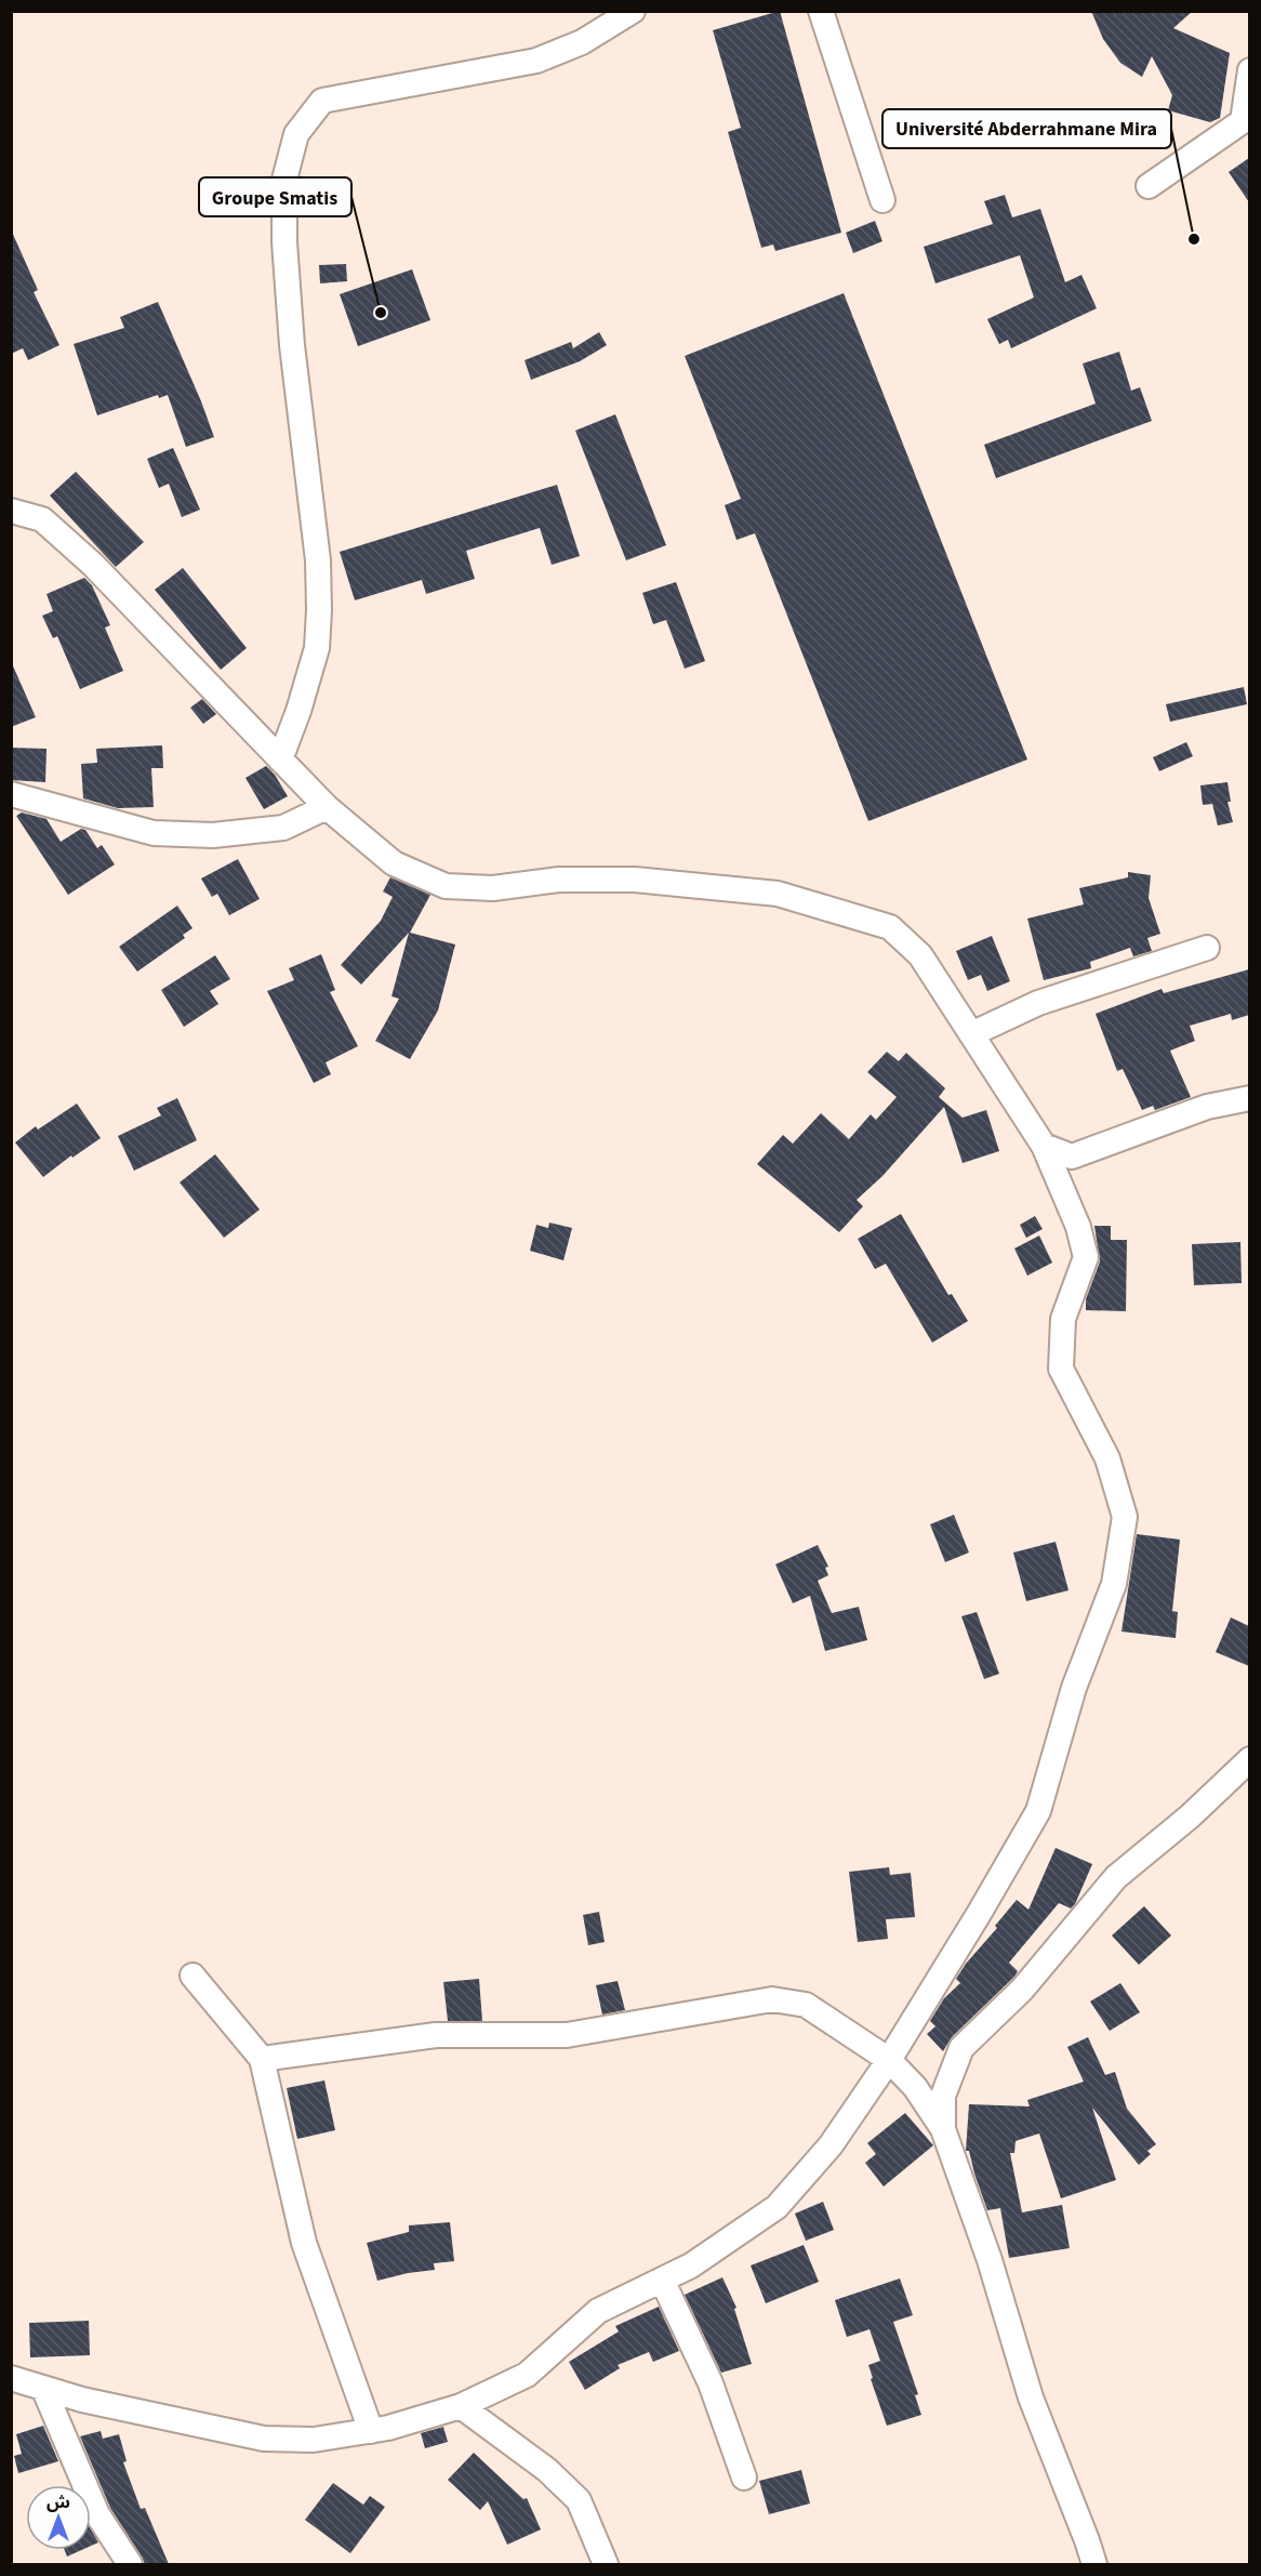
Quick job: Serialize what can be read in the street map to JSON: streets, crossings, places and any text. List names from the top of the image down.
{
  "places": ["Université Abderrahmane Mira", "Groupe Smatis"],
  "north": "top"
}
